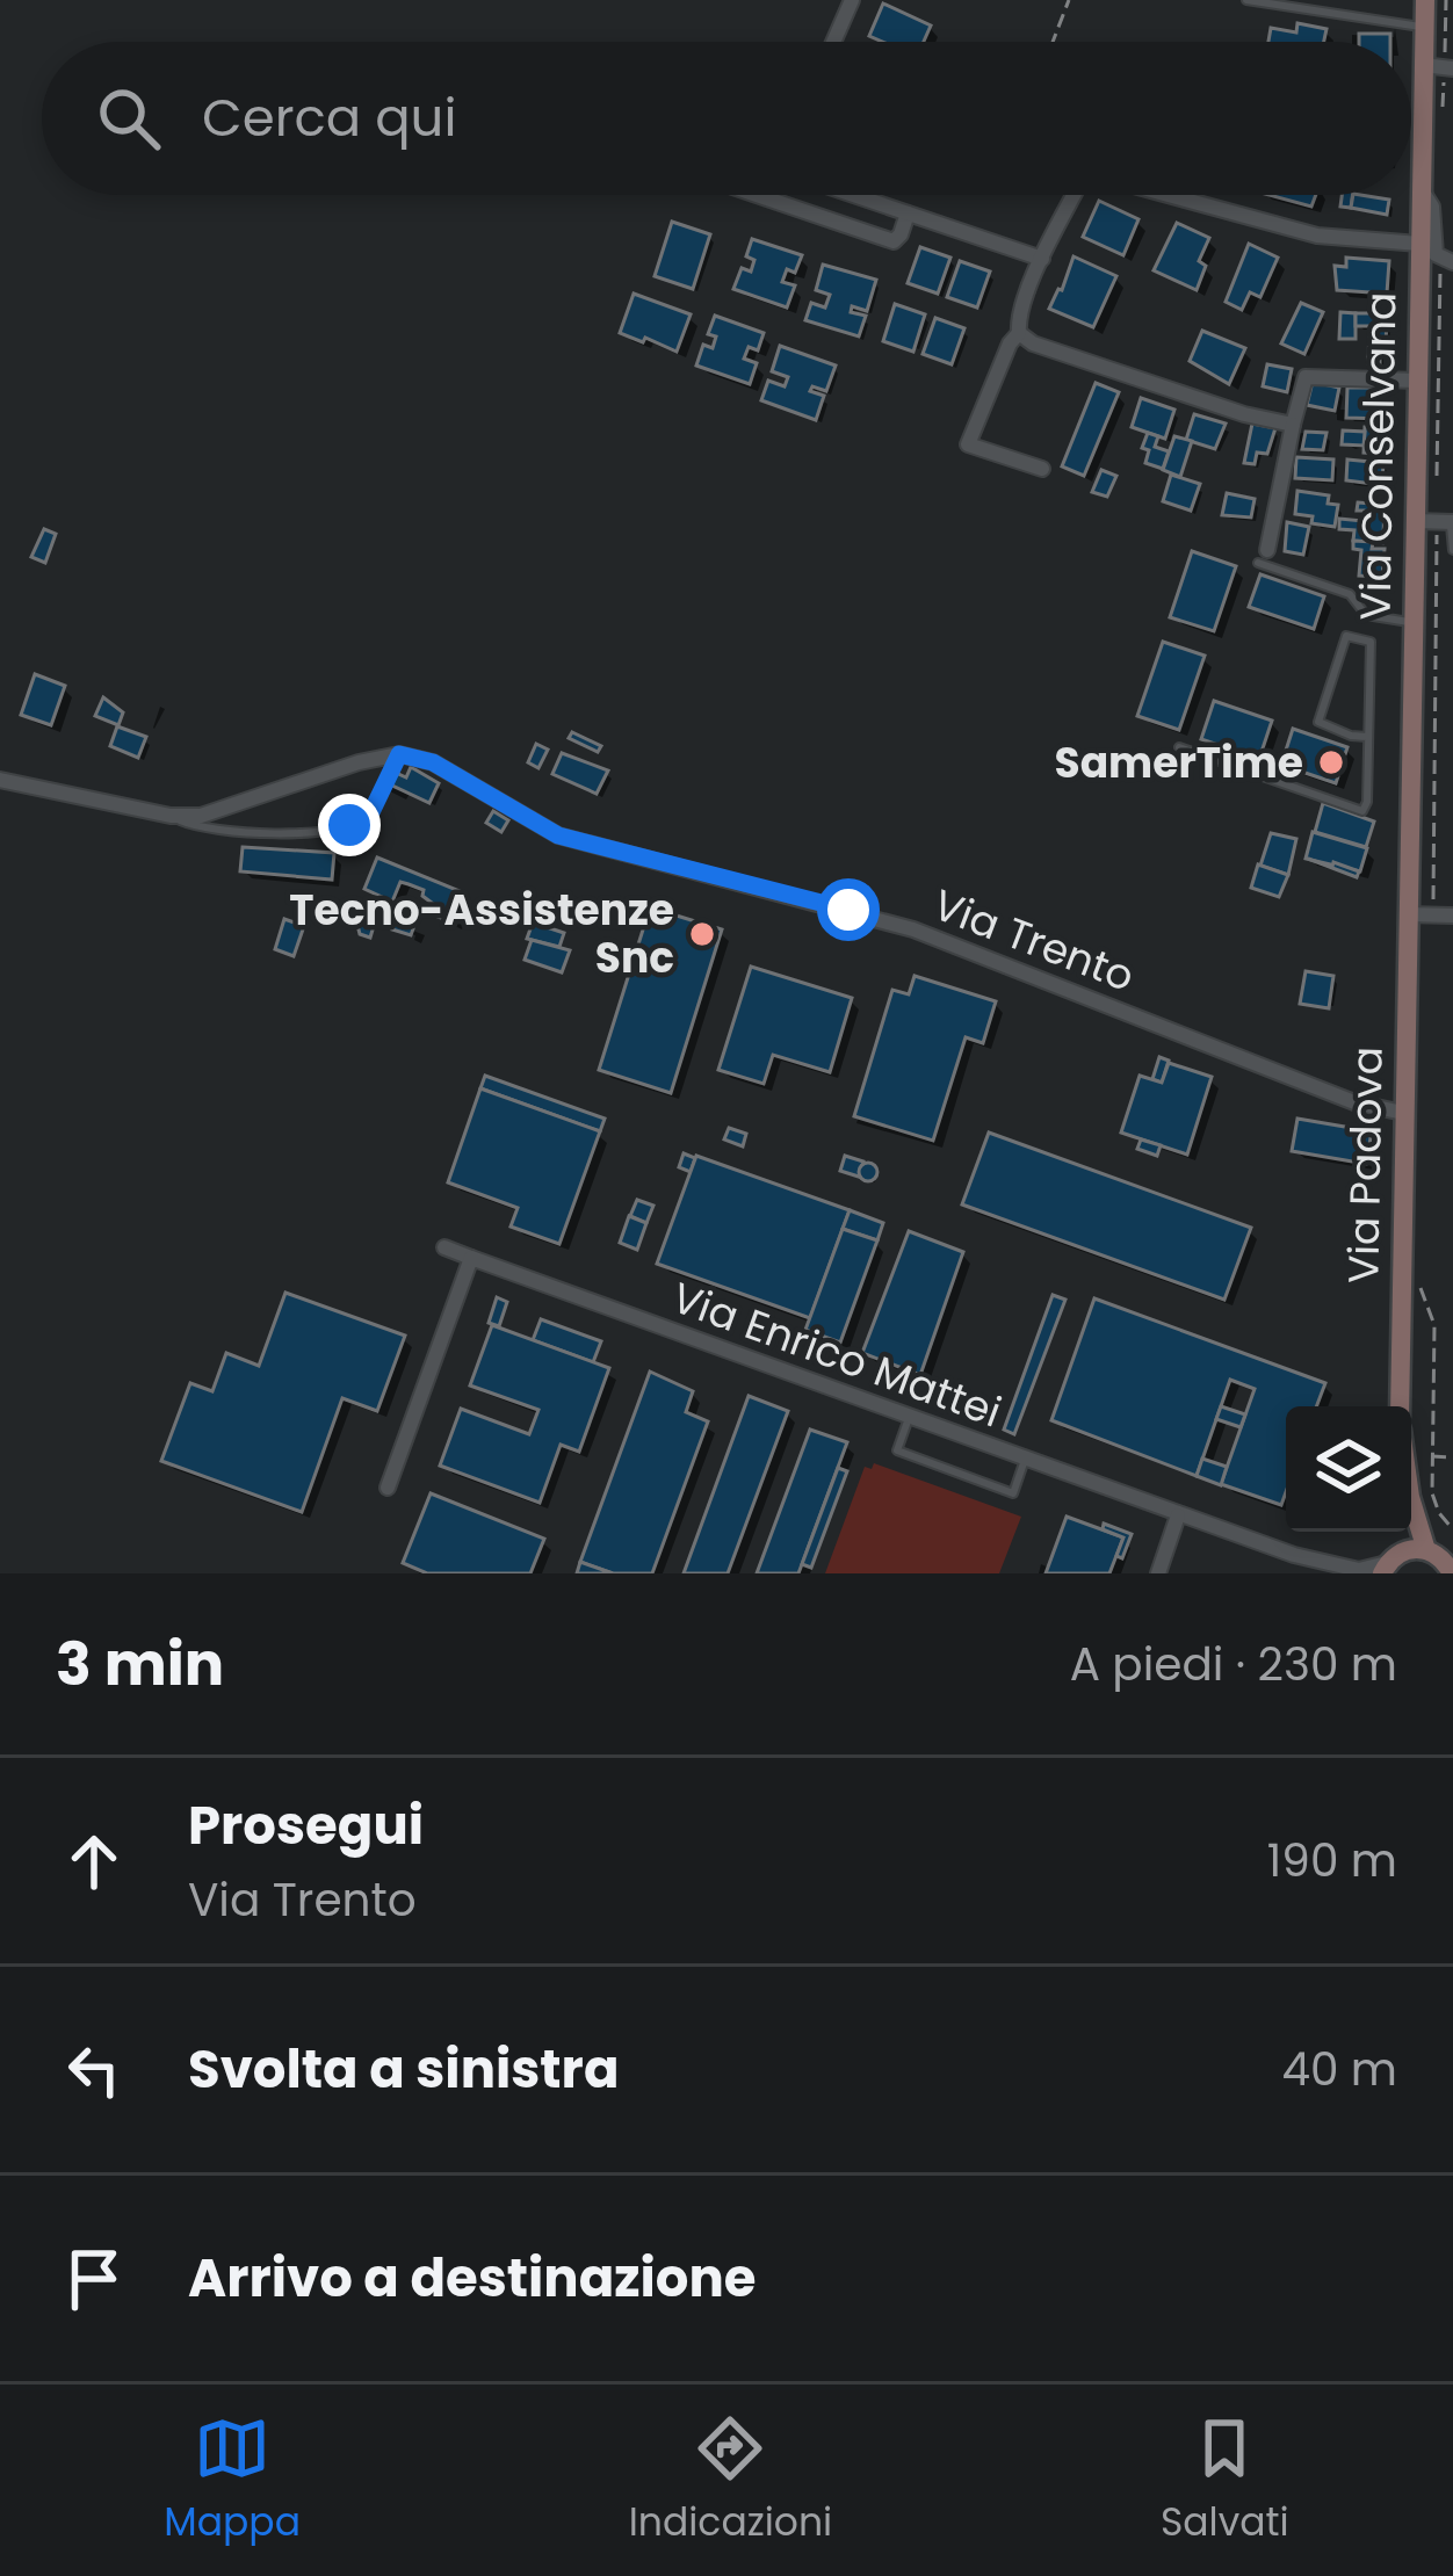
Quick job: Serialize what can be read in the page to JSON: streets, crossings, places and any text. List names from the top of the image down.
{
  "streets": {
    "main road": ["Via Conselvana", "Via Padova"],
    "street": ["Via Trento", "Via Enrico Mattei"]
  },
  "crossings": [
    ["Via Conselvana", "Via Padova"],
    ["Via Trento", "Via Padova"]
  ],
  "places": ["SamerTime", "Tecno-Assistenze Snc"],
  "page": {
    "search": "Cerca qui",
    "heading": ["3 min", "A piedi · 230 m"],
    "list": [
      ["Prosegui", "Via Trento", "190 m"],
      ["Svolta a sinistra", "40 m"],
      "Arrivo a destinazione"
    ],
    "nav": ["Mappa", "Indicazioni", "Salvati"]
  }
}
